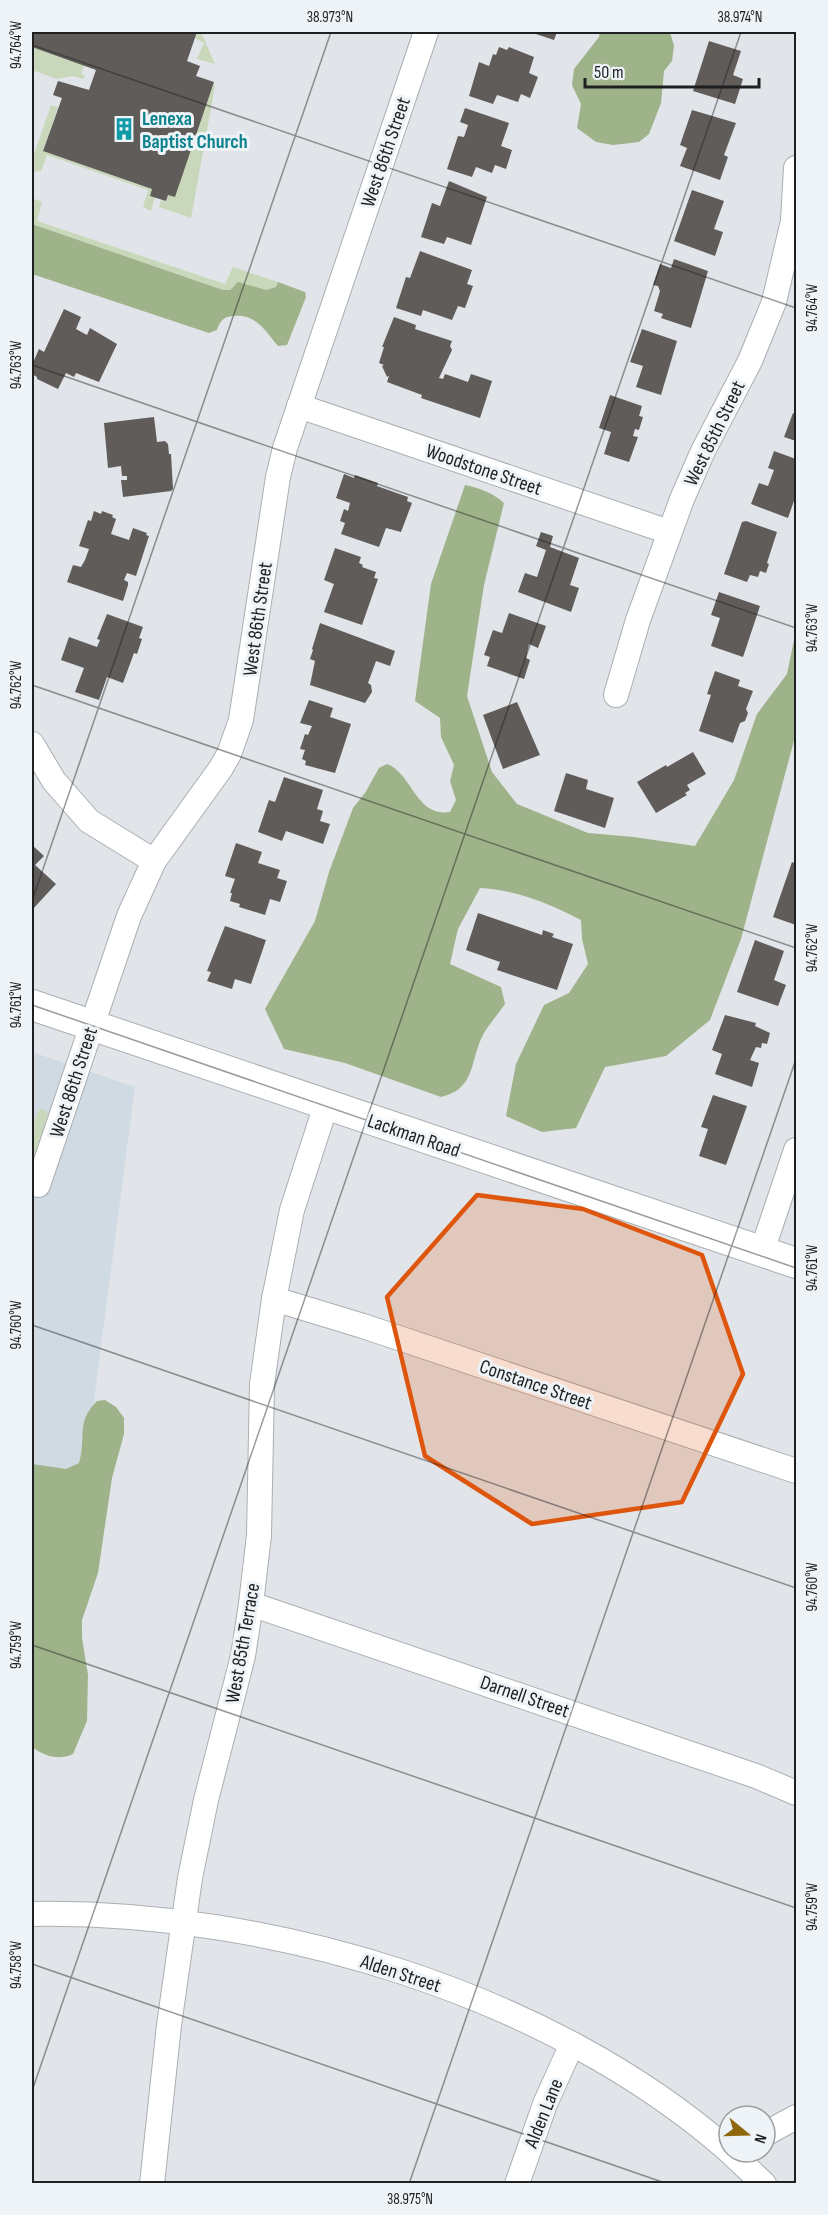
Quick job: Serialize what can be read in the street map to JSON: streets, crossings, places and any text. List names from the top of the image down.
{
  "streets": {
    "main road": ["Lackman Road"],
    "street": [
      "West 86th Street",
      "West 85th Street",
      "Woodstone Street",
      "Constance Street",
      "West 85th Terrace",
      "Darnell Street",
      "Alden Street",
      "Alden Lane"
    ]
  },
  "crossings": [
    ["West 86th Street", "Woodstone Street"],
    ["West 86th Street", "Lackman Road"],
    ["West 85th Street", "Woodstone Street"],
    ["Lackman Road", "West 85th Terrace"],
    ["Constance Street", "West 85th Terrace"],
    ["West 85th Terrace", "Darnell Street"],
    ["West 85th Terrace", "Alden Street"],
    ["Alden Street", "Alden Lane"]
  ],
  "places": {
    "building": ["Lenexa Baptist Church"]
  },
  "scale_bar": "50 m",
  "north": "right",
  "coordinates": [
    "38.973°N",
    "38.974°N",
    "94.764°W",
    "94.763°W",
    "94.762°W",
    "94.761°W",
    "94.760°W",
    "94.759°W",
    "94.758°W",
    "38.975°N"
  ]
}
